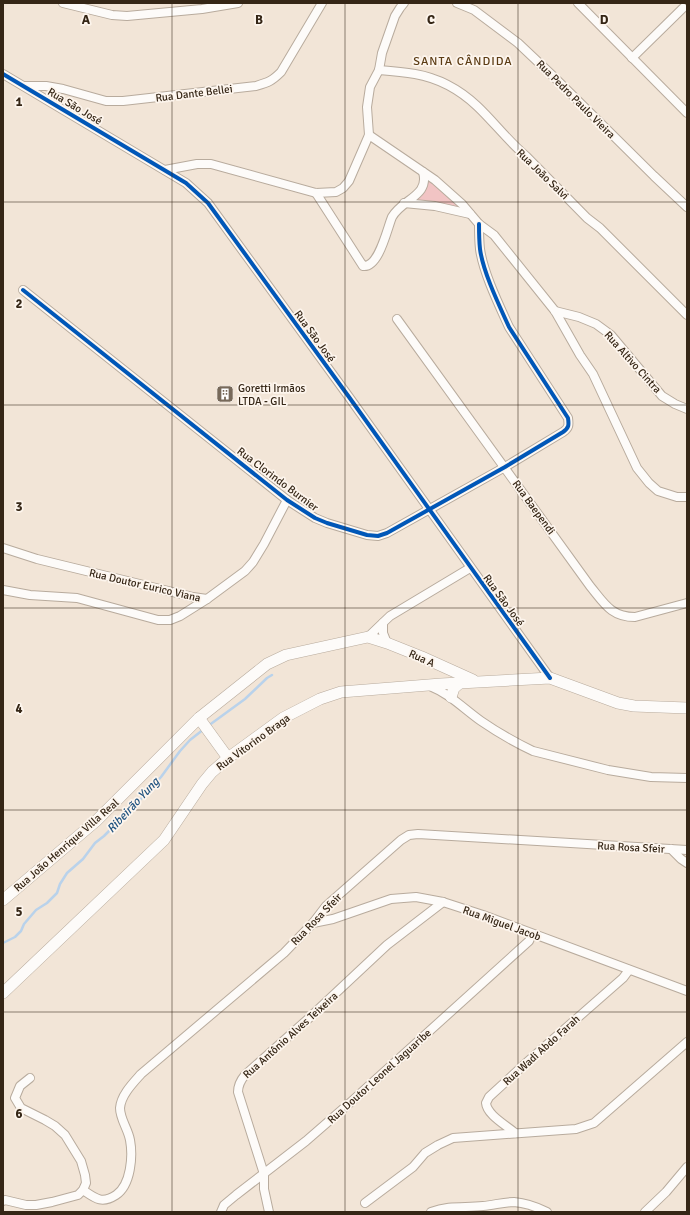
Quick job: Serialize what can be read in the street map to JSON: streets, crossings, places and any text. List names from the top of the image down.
{
  "streets": {
    "main road": ["Rua A", "Rua Vitorino Braga", "Rua João Henrique Villa Real"],
    "street": [
      "Rua Dante Bellei",
      "Rua Pedro Paulo Vieira",
      "Rua São José",
      "Rua João Salvi",
      "Rua Altivo Cintra",
      "Rua Clorindo Burnier",
      "Rua Baependi",
      "Rua Doutor Eurico Viana",
      "Rua Rosa Sfeir",
      "Rua Miguel Jacob",
      "Rua Antônio Alves Teixeira",
      "Rua Wadi Abdo Farah",
      "Rua Doutor Leonel Jaguaribe"
    ]
  },
  "crossings": [
    ["Rua Dante Bellei", "Rua São José"],
    ["Rua São José", "Rua Clorindo Burnier"],
    ["Rua São José", "Rua Vitorino Braga"],
    ["Rua Clorindo Burnier", "Rua Baependi"],
    ["Rua Clorindo Burnier", "Rua Doutor Eurico Viana"],
    ["Rua A", "Rua Vitorino Braga"],
    ["Rua A", "Rua João Henrique Villa Real"],
    ["Rua Rosa Sfeir", "Rua Miguel Jacob"],
    ["Rua Miguel Jacob", "Rua Antônio Alves Teixeira"],
    ["Rua Miguel Jacob", "Rua Wadi Abdo Farah"],
    ["Rua Miguel Jacob", "Rua Doutor Leonel Jaguaribe"],
    ["Rua Antônio Alves Teixeira", "Rua Doutor Leonel Jaguaribe"]
  ],
  "districts": ["SANTA CÂNDIDA"],
  "water": ["Ribeirão Yung"],
  "places": {
    "building": ["Goretti Irmãos LTDA - GIL"]
  },
  "grid": {
    "columns": [
      "A",
      "B",
      "C",
      "D"
    ],
    "rows": [
      "1",
      "2",
      "3",
      "4",
      "5",
      "6"
    ]
  }
}
